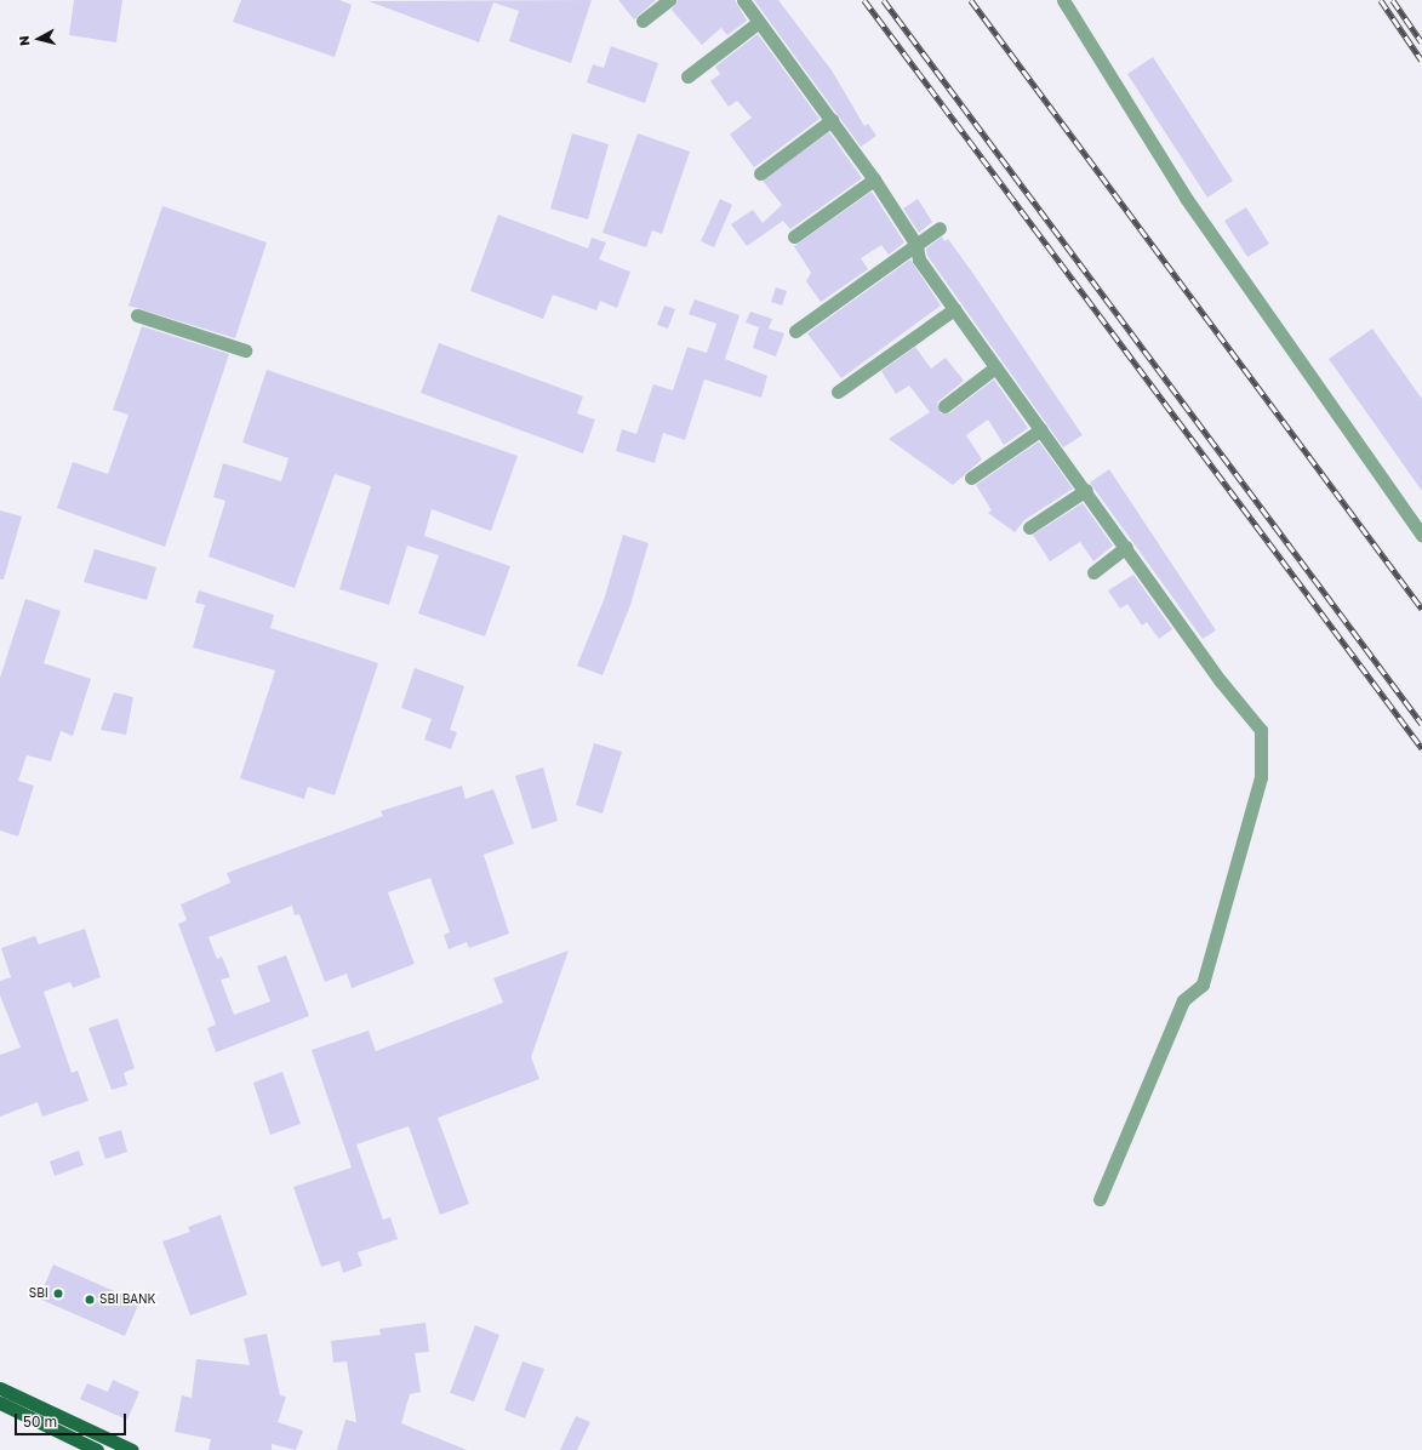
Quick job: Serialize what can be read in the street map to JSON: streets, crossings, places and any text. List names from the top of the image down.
{
  "places": ["SBI", "SBI BANK"],
  "scale_bar": "50 m",
  "north": "left"
}
